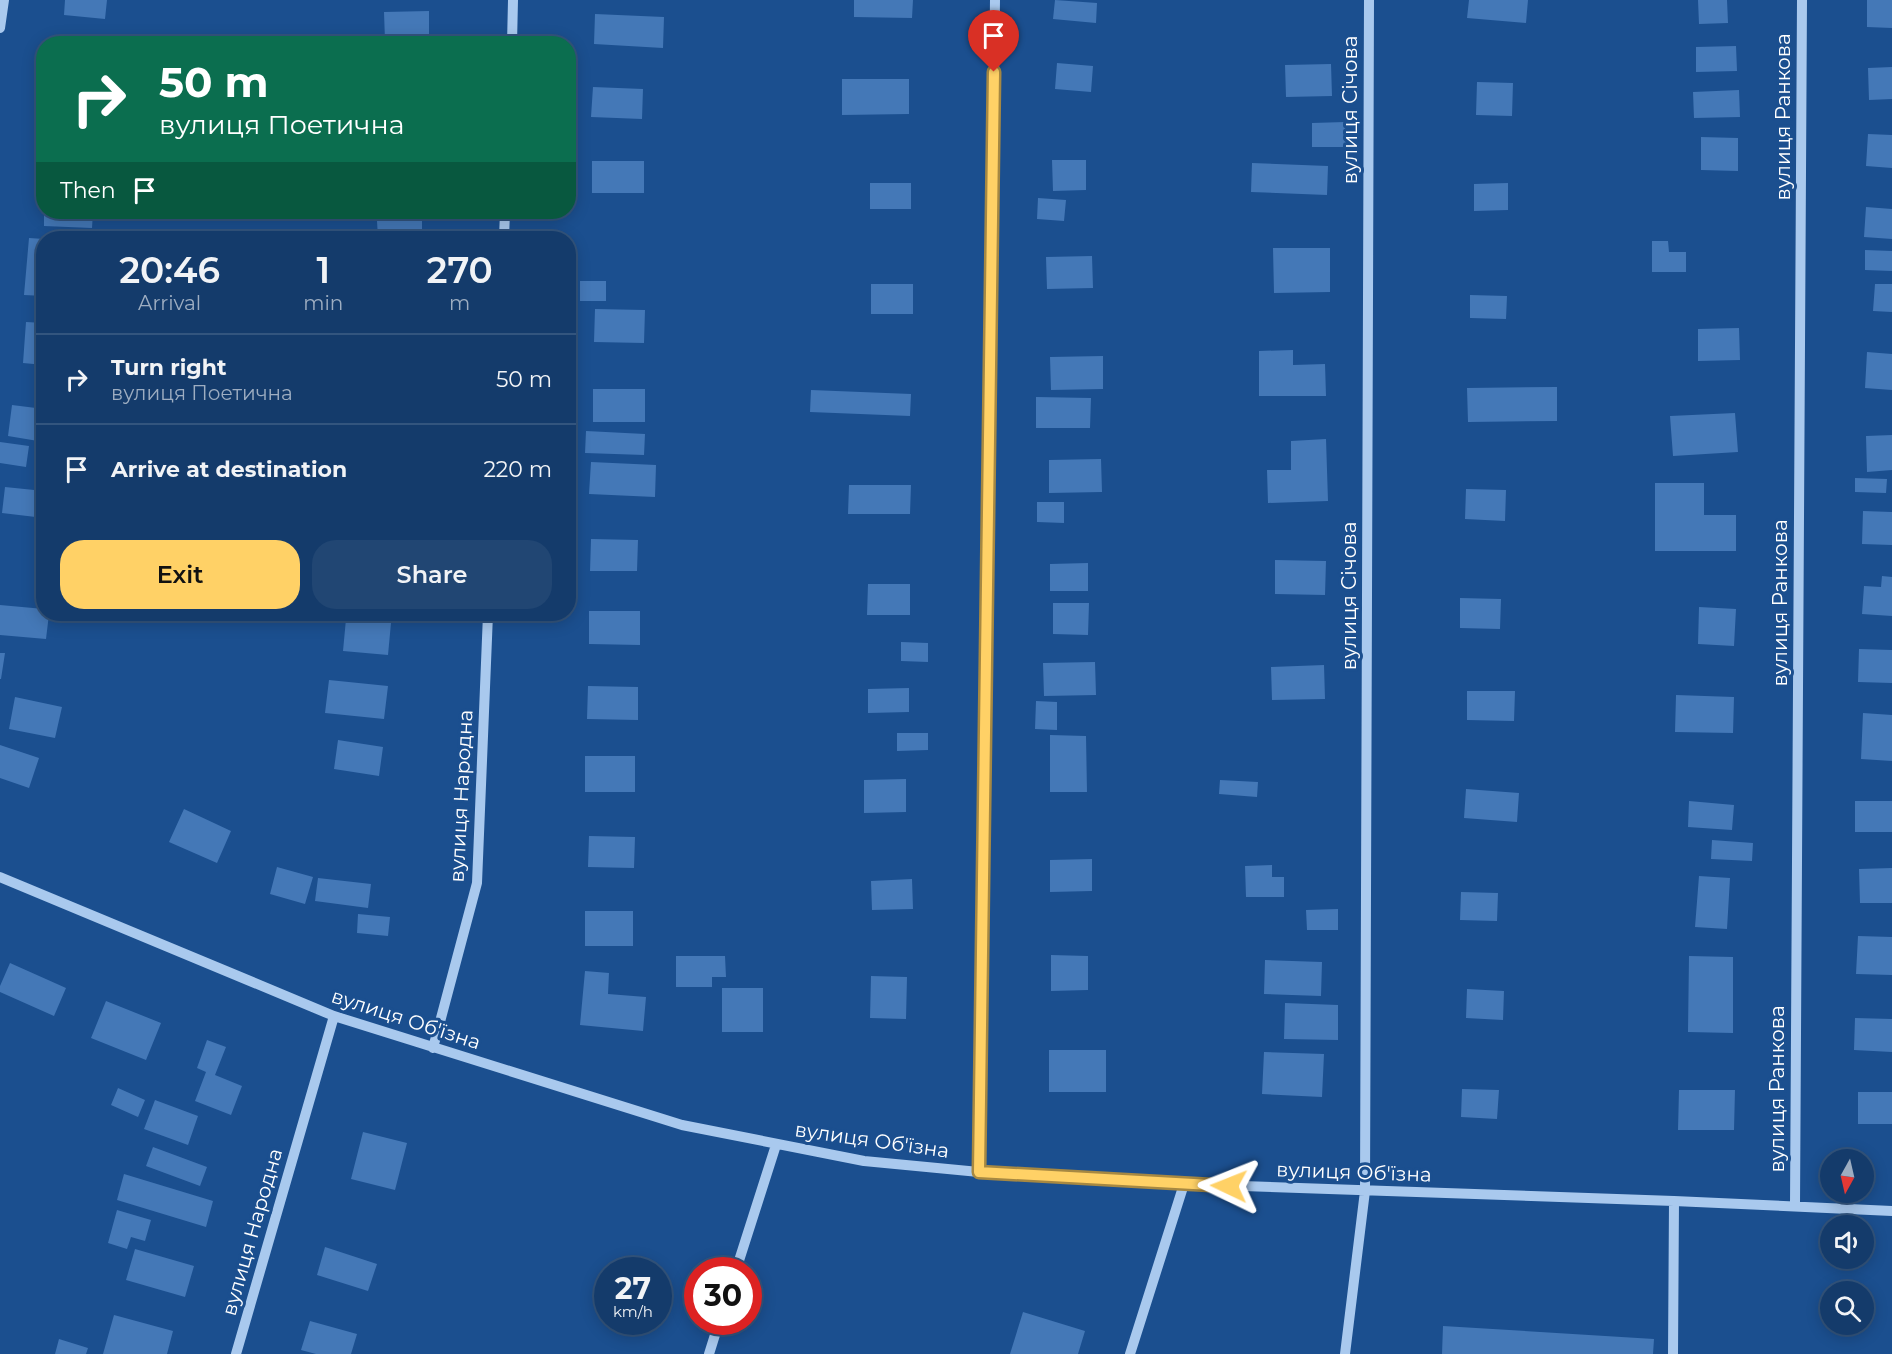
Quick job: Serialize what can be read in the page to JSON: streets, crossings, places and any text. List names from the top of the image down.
{
  "streets": {
    "street": [
      "вулиця Січова",
      "вулиця Ранкова",
      "вулиця Народна",
      "вулиця Об'їзна"
    ]
  },
  "crossings": [
    ["вулиця Січова", "вулиця Об'їзна"],
    ["вулиця Ранкова", "вулиця Об'їзна"],
    ["вулиця Народна", "вулиця Об'їзна"]
  ],
  "north": "bottom",
  "page": {
    "turn": ["50 m", "вулиця Поетична"],
    "then": "Then",
    "eta": [
      "20:46",
      "Arrival",
      "1",
      "min",
      "270",
      "m"
    ],
    "list": [
      {
        "name": "Turn right",
        "note": "вулиця Поетична",
        "value": "50 m"
      },
      {
        "name": "Arrive at destination",
        "value": "220 m"
      }
    ],
    "buttons": ["Exit", "Share"],
    "speed": "27 km/h",
    "limit": "30"
  }
}
